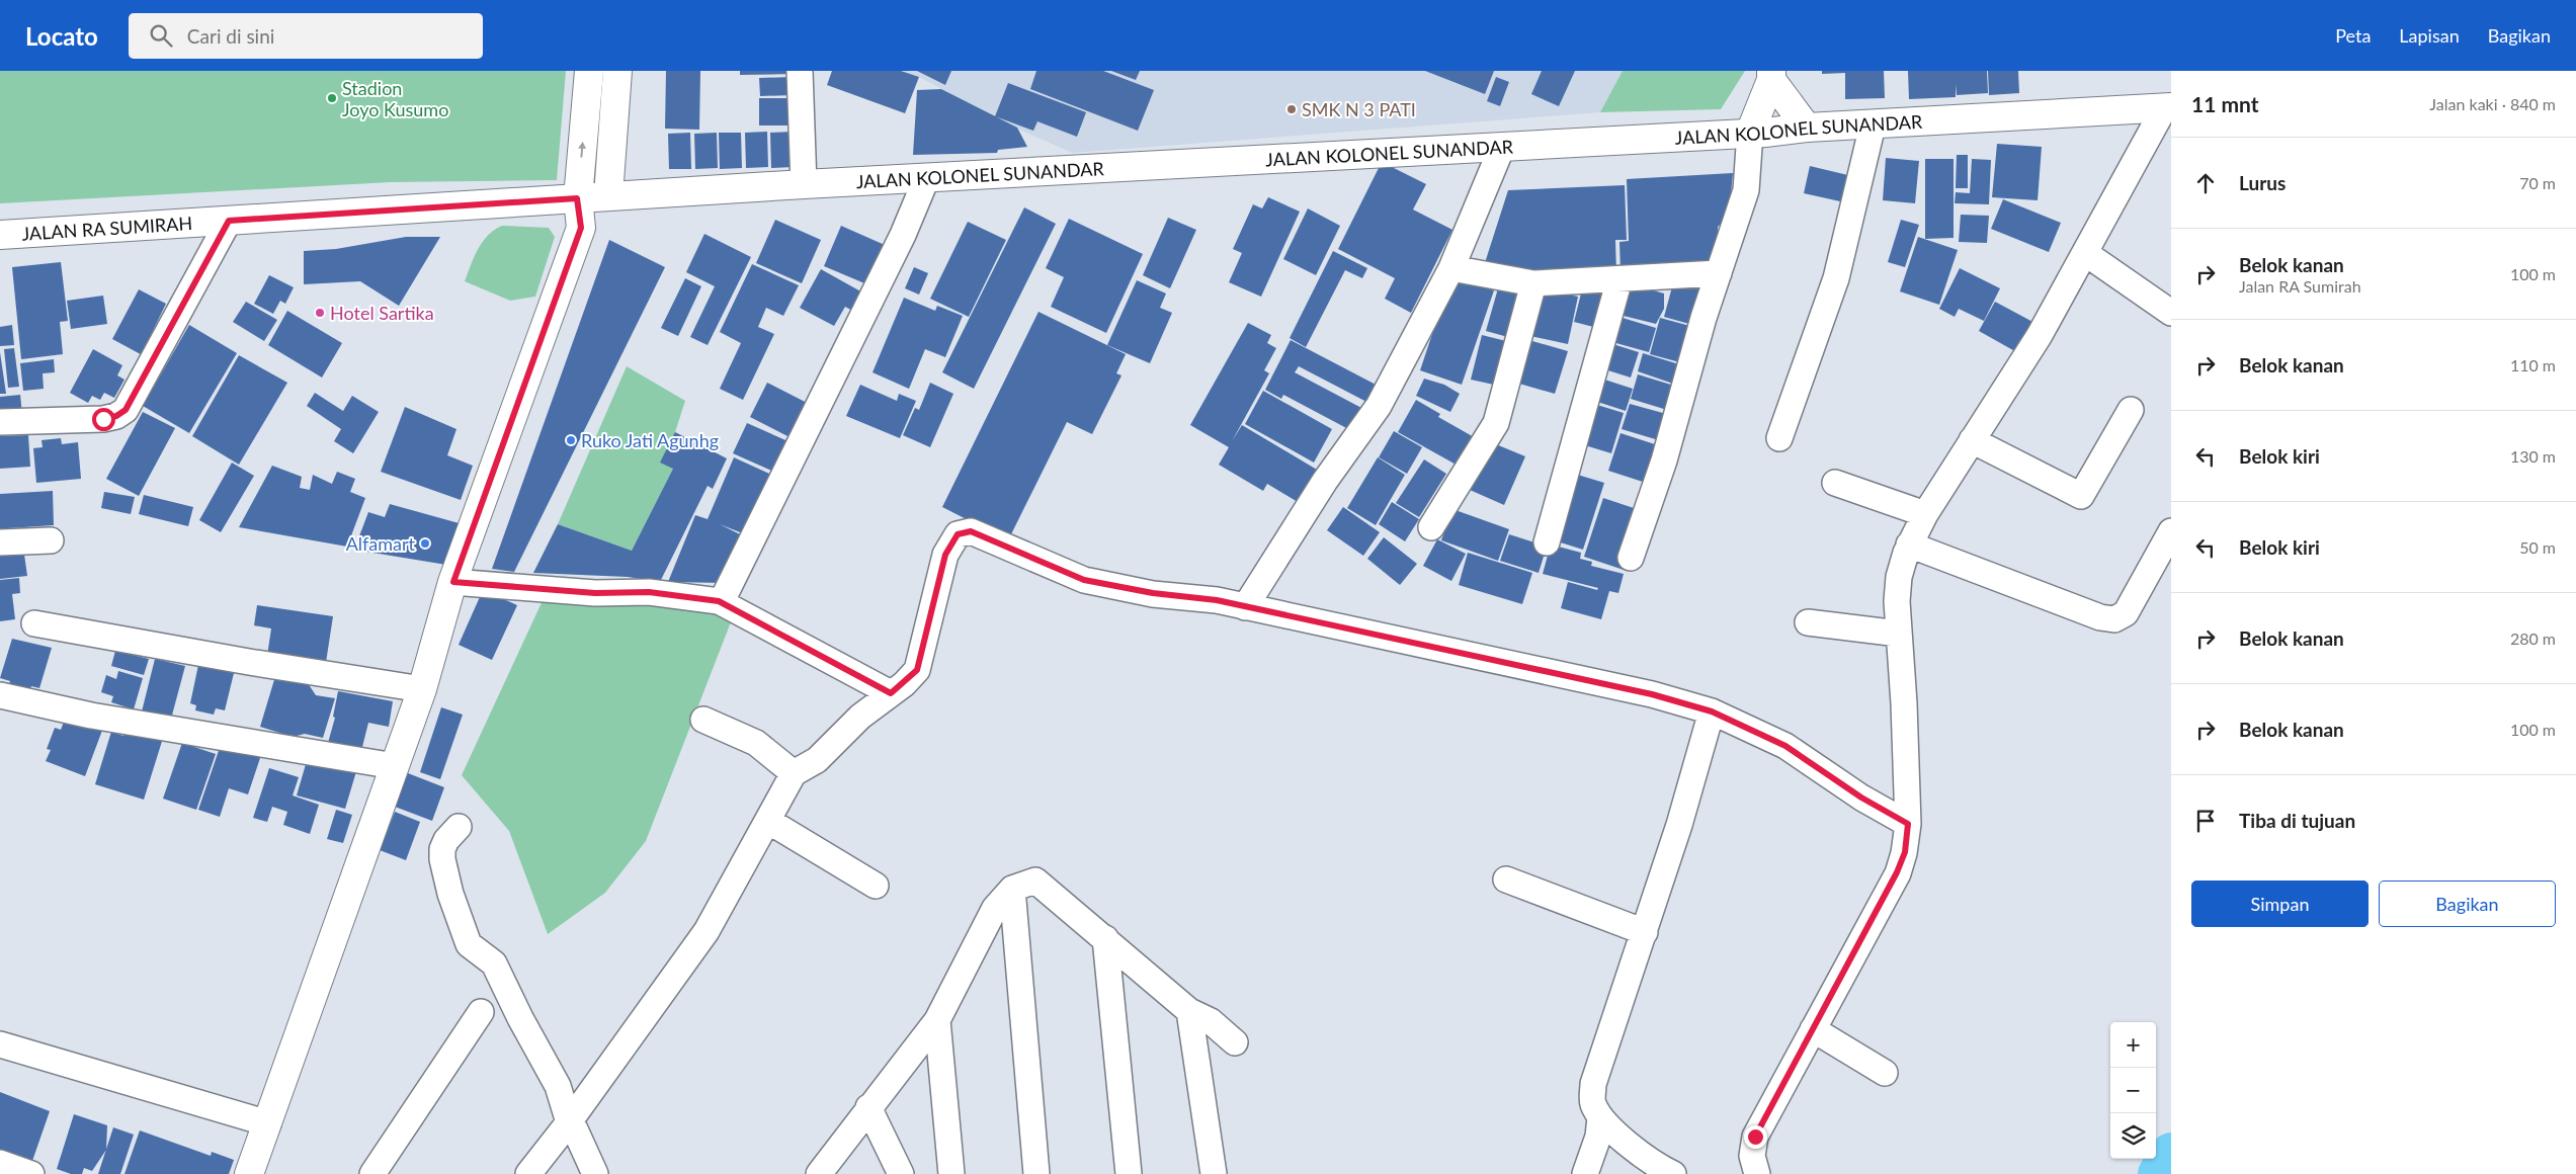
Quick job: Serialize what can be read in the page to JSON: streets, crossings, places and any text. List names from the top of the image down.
{
  "streets": {
    "main road": ["JALAN KOLONEL SUNANDAR", "JALAN RA SUMIRAH"]
  },
  "crossings": [
    ["JALAN KOLONEL SUNANDAR", "JALAN RA SUMIRAH"]
  ],
  "places": [
    "Stadion Joyo Kusumo",
    "SMK N 3 PATI",
    "Hotel Sartika",
    "Ruko Jati Agunhg",
    "Alfamart"
  ],
  "page": {
    "header": "Locato",
    "search": "Cari di sini",
    "nav": ["Peta", "Lapisan", "Bagikan"],
    "heading": ["11 mnt", "Jalan kaki · 840 m"],
    "list": [
      ["Lurus", "70 m"],
      ["Belok kanan", "Jalan RA Sumirah", "100 m"],
      ["Belok kanan", "110 m"],
      ["Belok kiri", "130 m"],
      ["Belok kiri", "50 m"],
      ["Belok kanan", "280 m"],
      ["Belok kanan", "100 m"],
      "Tiba di tujuan"
    ],
    "buttons": ["Simpan", "Bagikan"],
    "map_buttons": ["+", "−"]
  }
}
